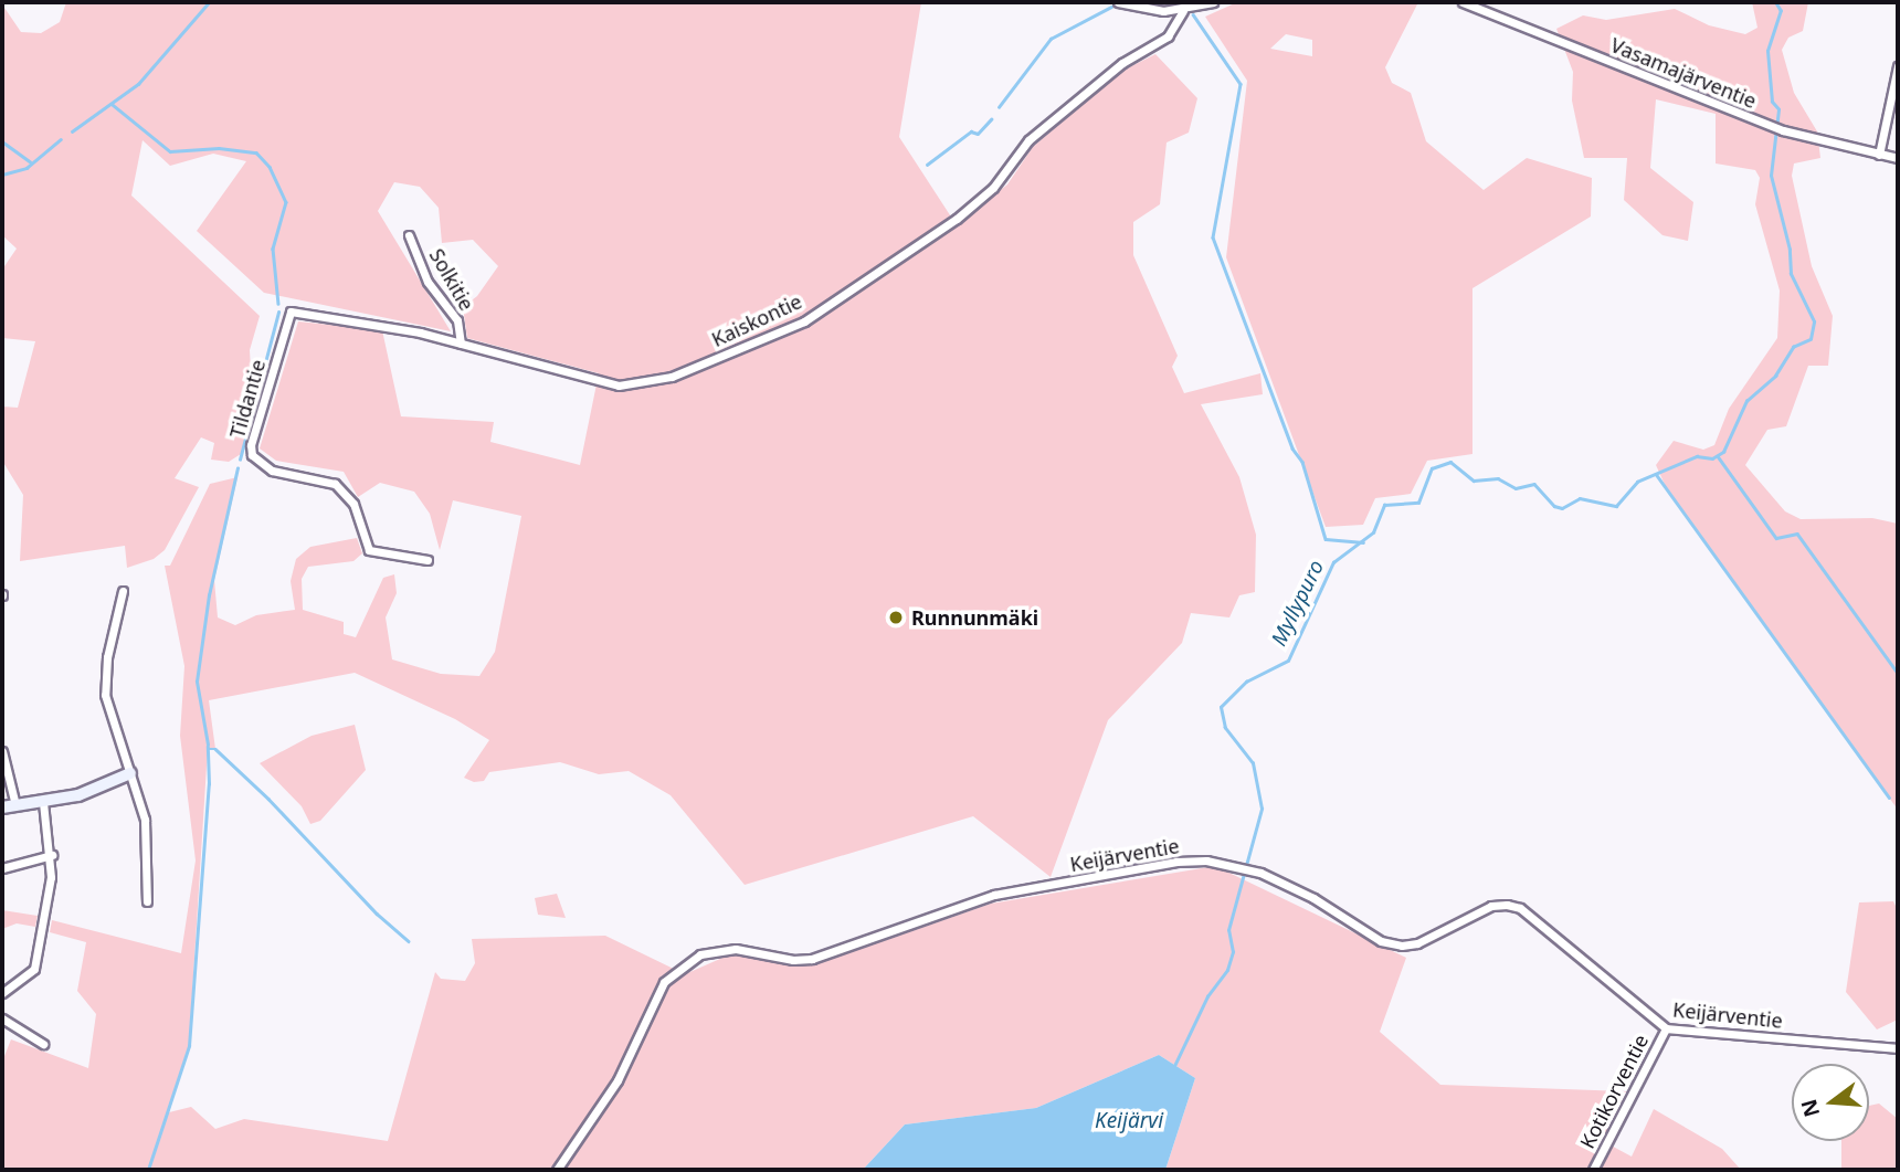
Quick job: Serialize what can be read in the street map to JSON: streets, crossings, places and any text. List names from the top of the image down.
{
  "streets": {
    "street": [
      "Vasamajärventie",
      "Solkitie",
      "Kaiskontie",
      "Tildantie",
      "Keijärventie",
      "Kotikorventie"
    ]
  },
  "crossings": [
    ["Solkitie", "Kaiskontie"],
    ["Kaiskontie", "Tildantie"],
    ["Keijärventie", "Kotikorventie"]
  ],
  "water": ["Myllypuro", "Keijärvi"],
  "places": ["Runnunmäki"],
  "north": "left"
}
